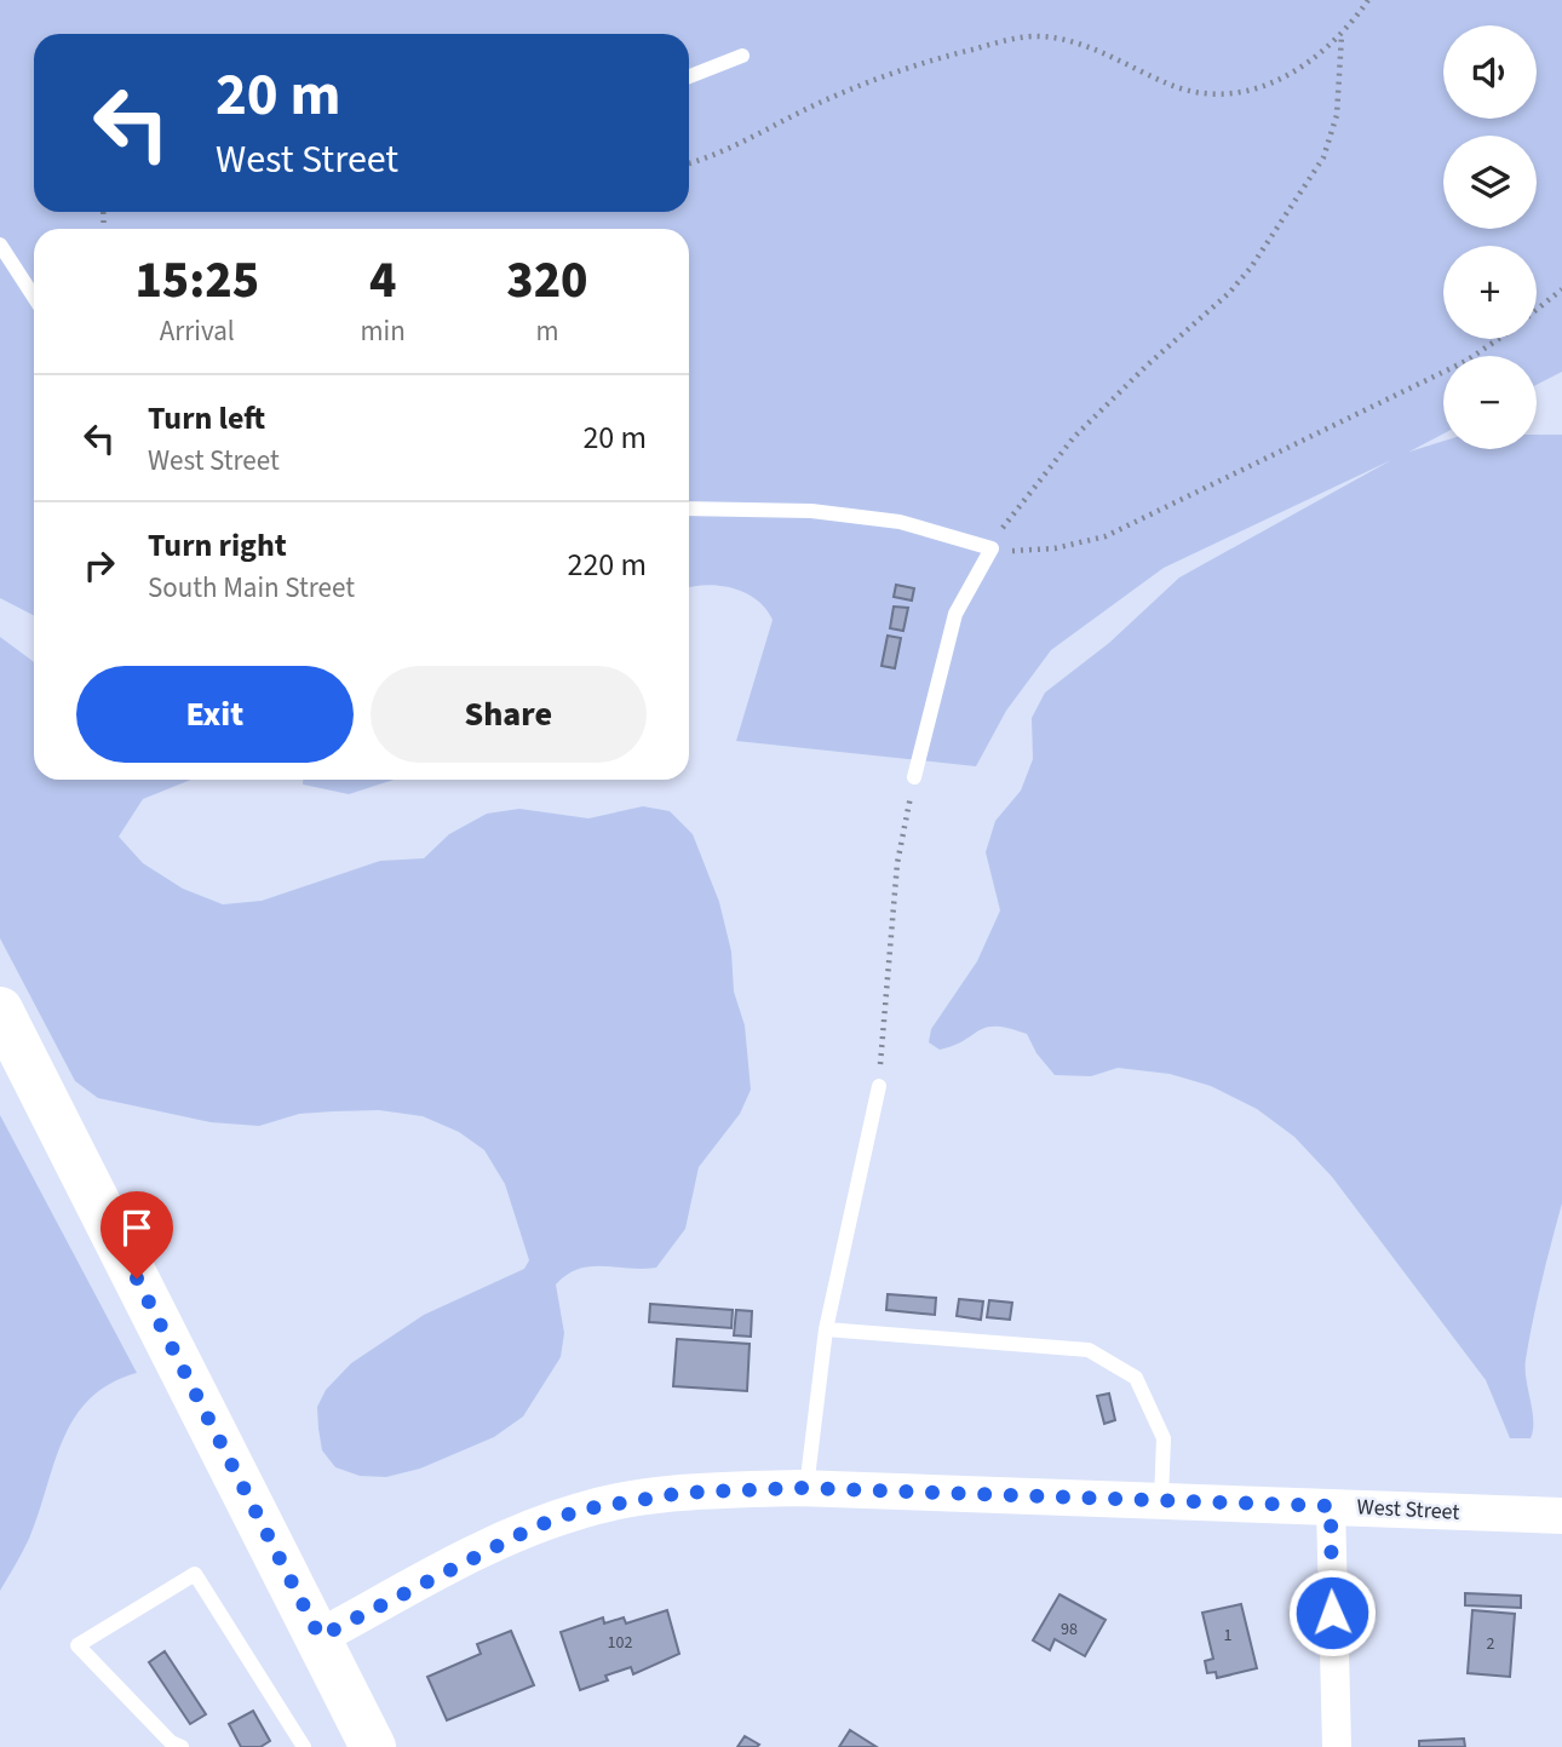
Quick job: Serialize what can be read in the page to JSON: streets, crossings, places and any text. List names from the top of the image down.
{
  "streets": {
    "street": ["West Street"]
  },
  "house_numbers": [
    "98",
    "1",
    "102",
    "2"
  ],
  "page": {
    "map_buttons": ["+", "−"],
    "turn": ["20 m", "West Street"],
    "eta": [
      "15:25",
      "Arrival",
      "4",
      "min",
      "320",
      "m"
    ],
    "list": [
      {
        "name": "Turn left",
        "note": "West Street",
        "value": "20 m"
      },
      {
        "name": "Turn right",
        "note": "South Main Street",
        "value": "220 m"
      }
    ],
    "buttons": ["Exit", "Share"]
  }
}
